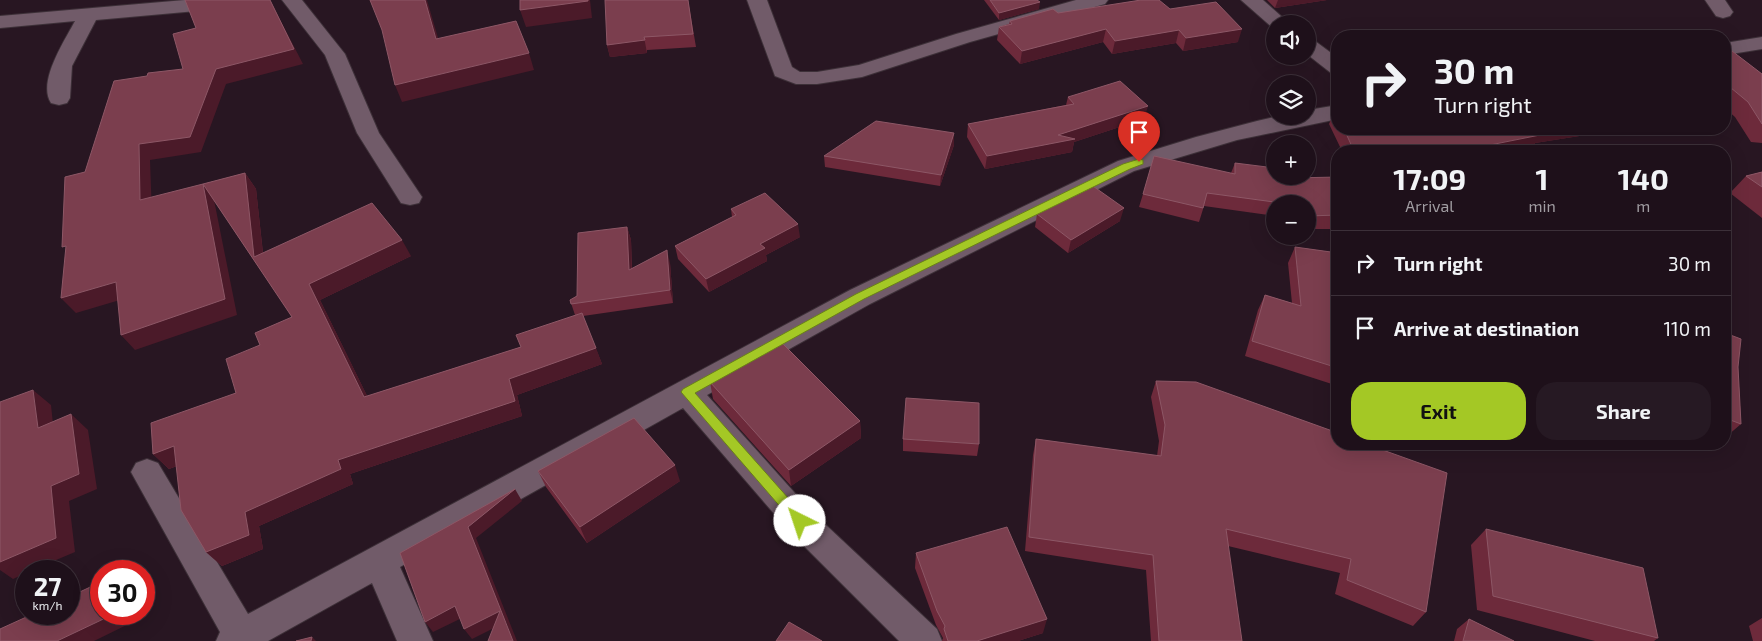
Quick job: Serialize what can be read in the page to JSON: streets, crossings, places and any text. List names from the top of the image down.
{
  "page": {
    "map_buttons": ["+", "−"],
    "turn": ["30 m", "Turn right"],
    "eta": [
      "17:09",
      "Arrival",
      "1",
      "min",
      "140",
      "m"
    ],
    "list": [
      {
        "name": "Turn right",
        "value": "30 m"
      },
      {
        "name": "Arrive at destination",
        "value": "110 m"
      }
    ],
    "buttons": ["Exit", "Share"],
    "speed": "27 km/h",
    "limit": "30"
  }
}
